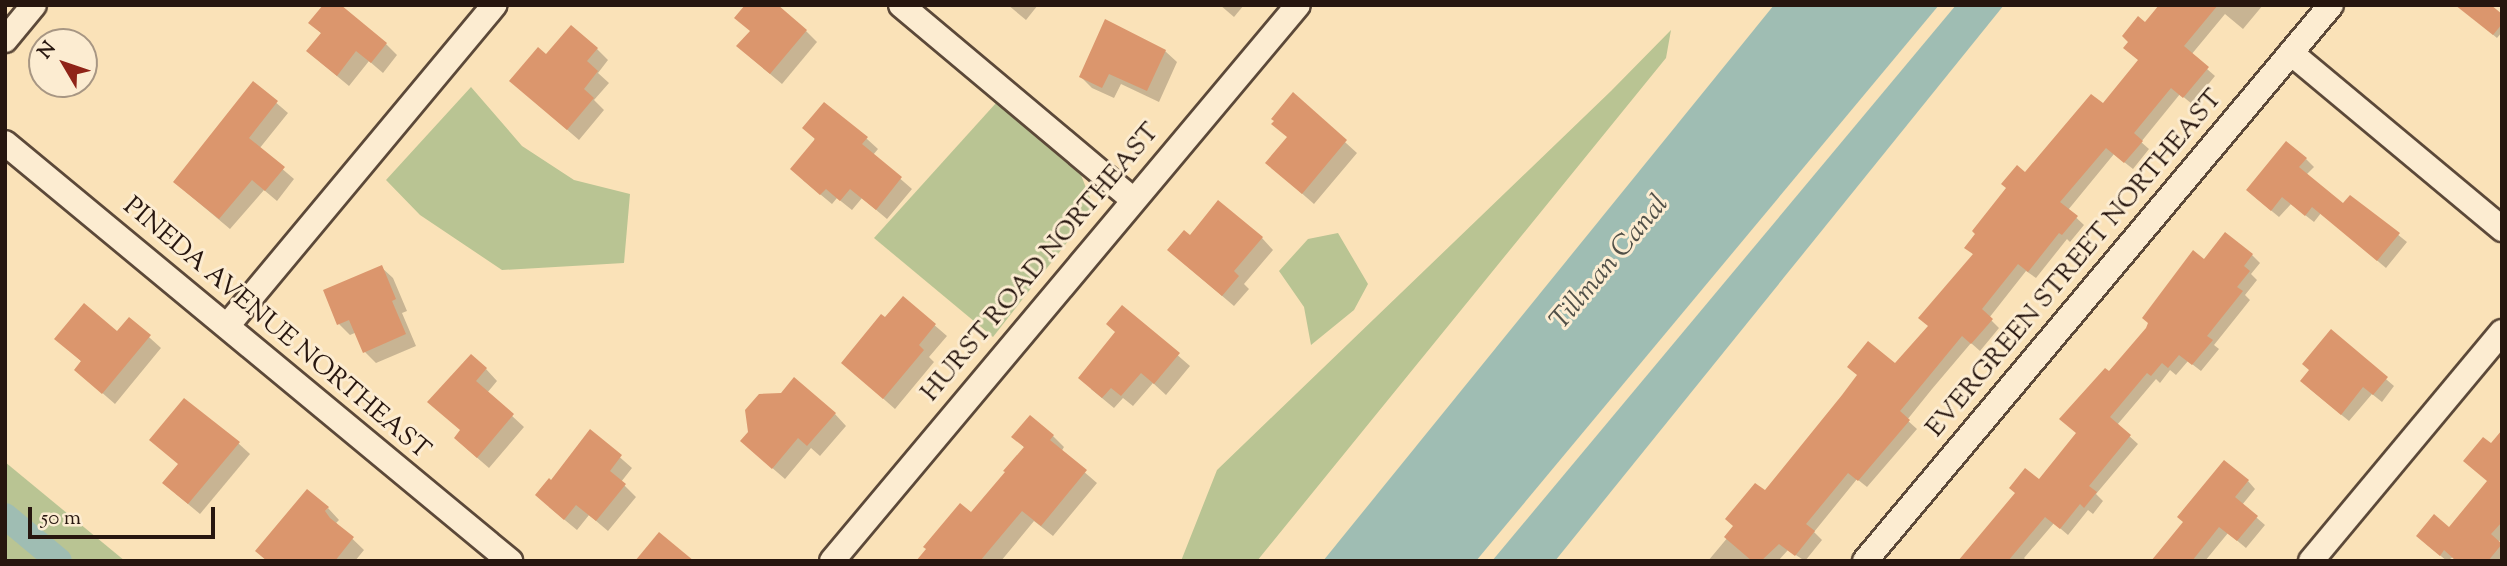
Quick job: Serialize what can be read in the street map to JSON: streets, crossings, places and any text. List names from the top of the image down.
{
  "streets": {
    "street": ["HURST ROAD NORTHEAST", "EVERGREEN STREET NORTHEAST", "PINEDA AVENUE NORTHEAST"]
  },
  "water": ["Tillman Canal"],
  "scale_bar": "50 m",
  "north": "top left"
}
